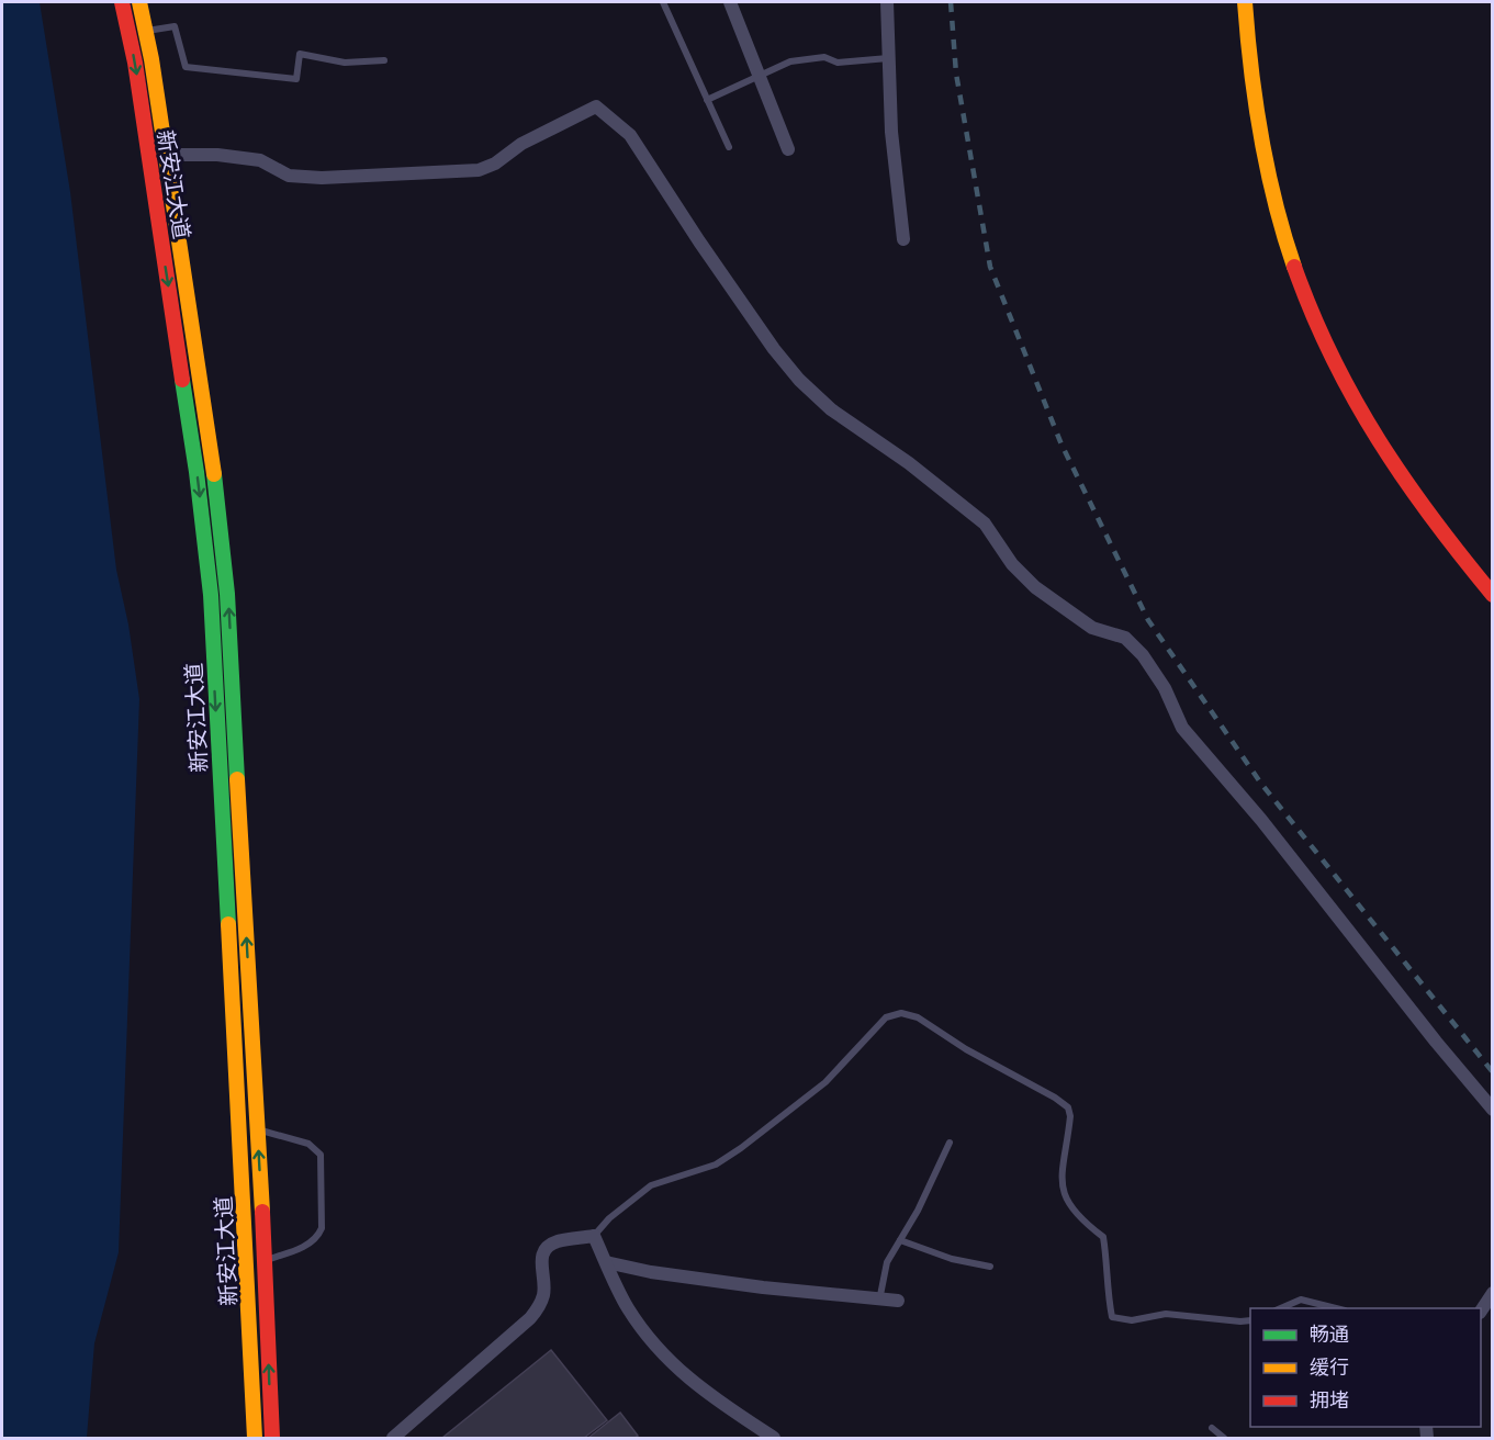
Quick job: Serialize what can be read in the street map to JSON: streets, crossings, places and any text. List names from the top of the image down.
{
  "streets": {
    "main road": ["新安江大道"]
  },
  "legend": ["畅通", "缓行", "拥堵"]
}
